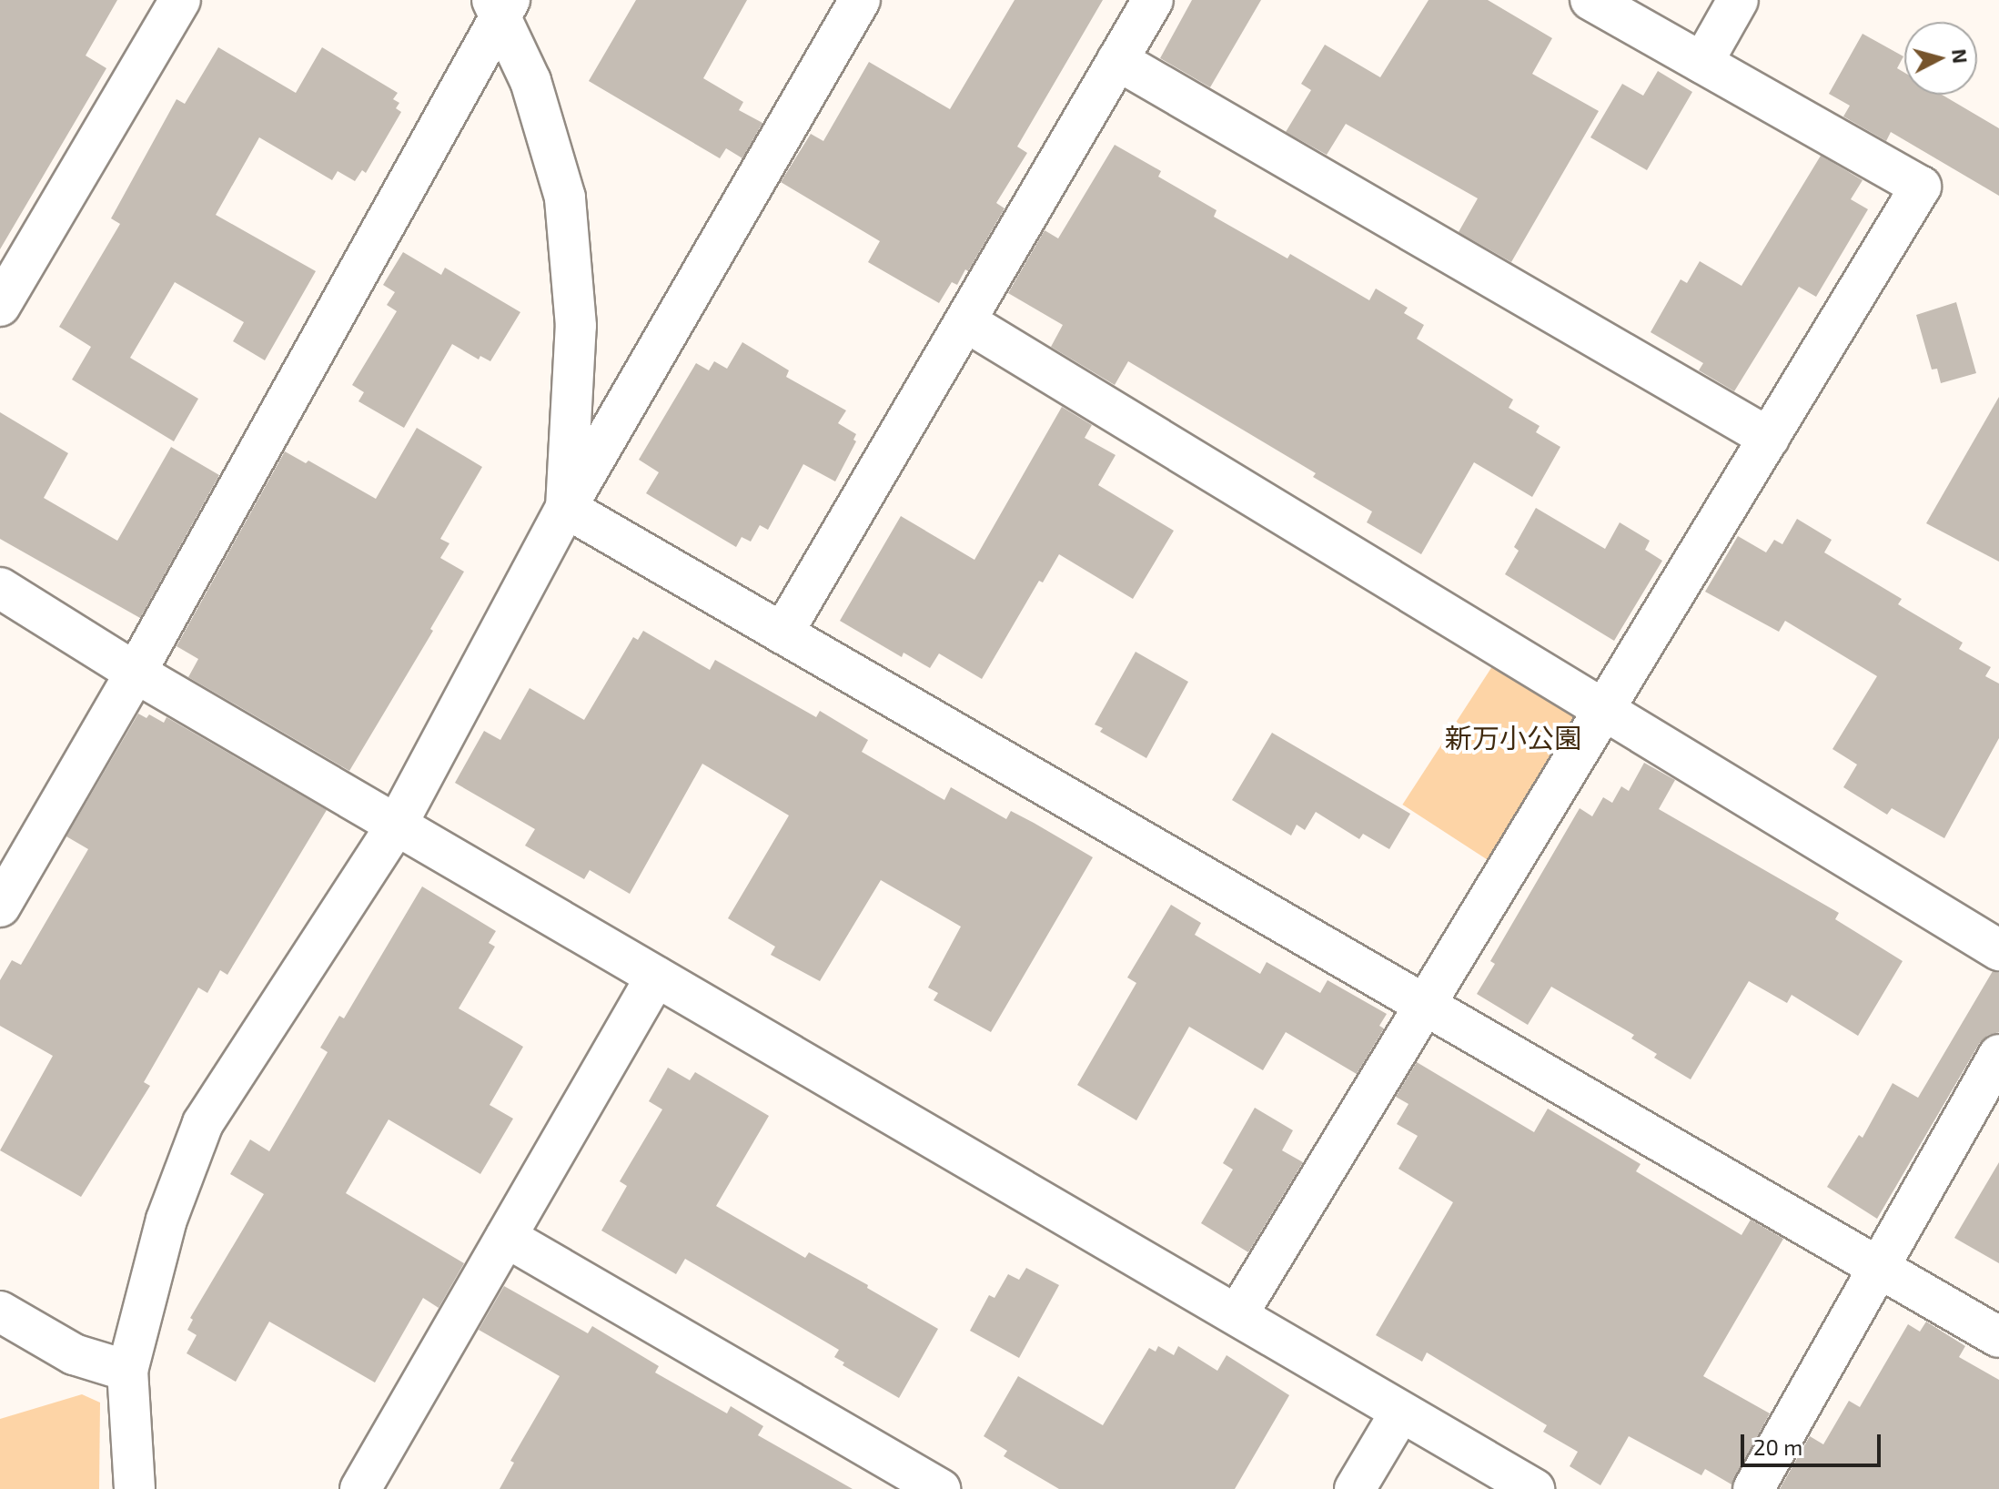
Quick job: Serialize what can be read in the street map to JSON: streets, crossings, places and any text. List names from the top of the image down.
{
  "parks": ["新万小公園"],
  "scale_bar": "20 m",
  "north": "right"
}
